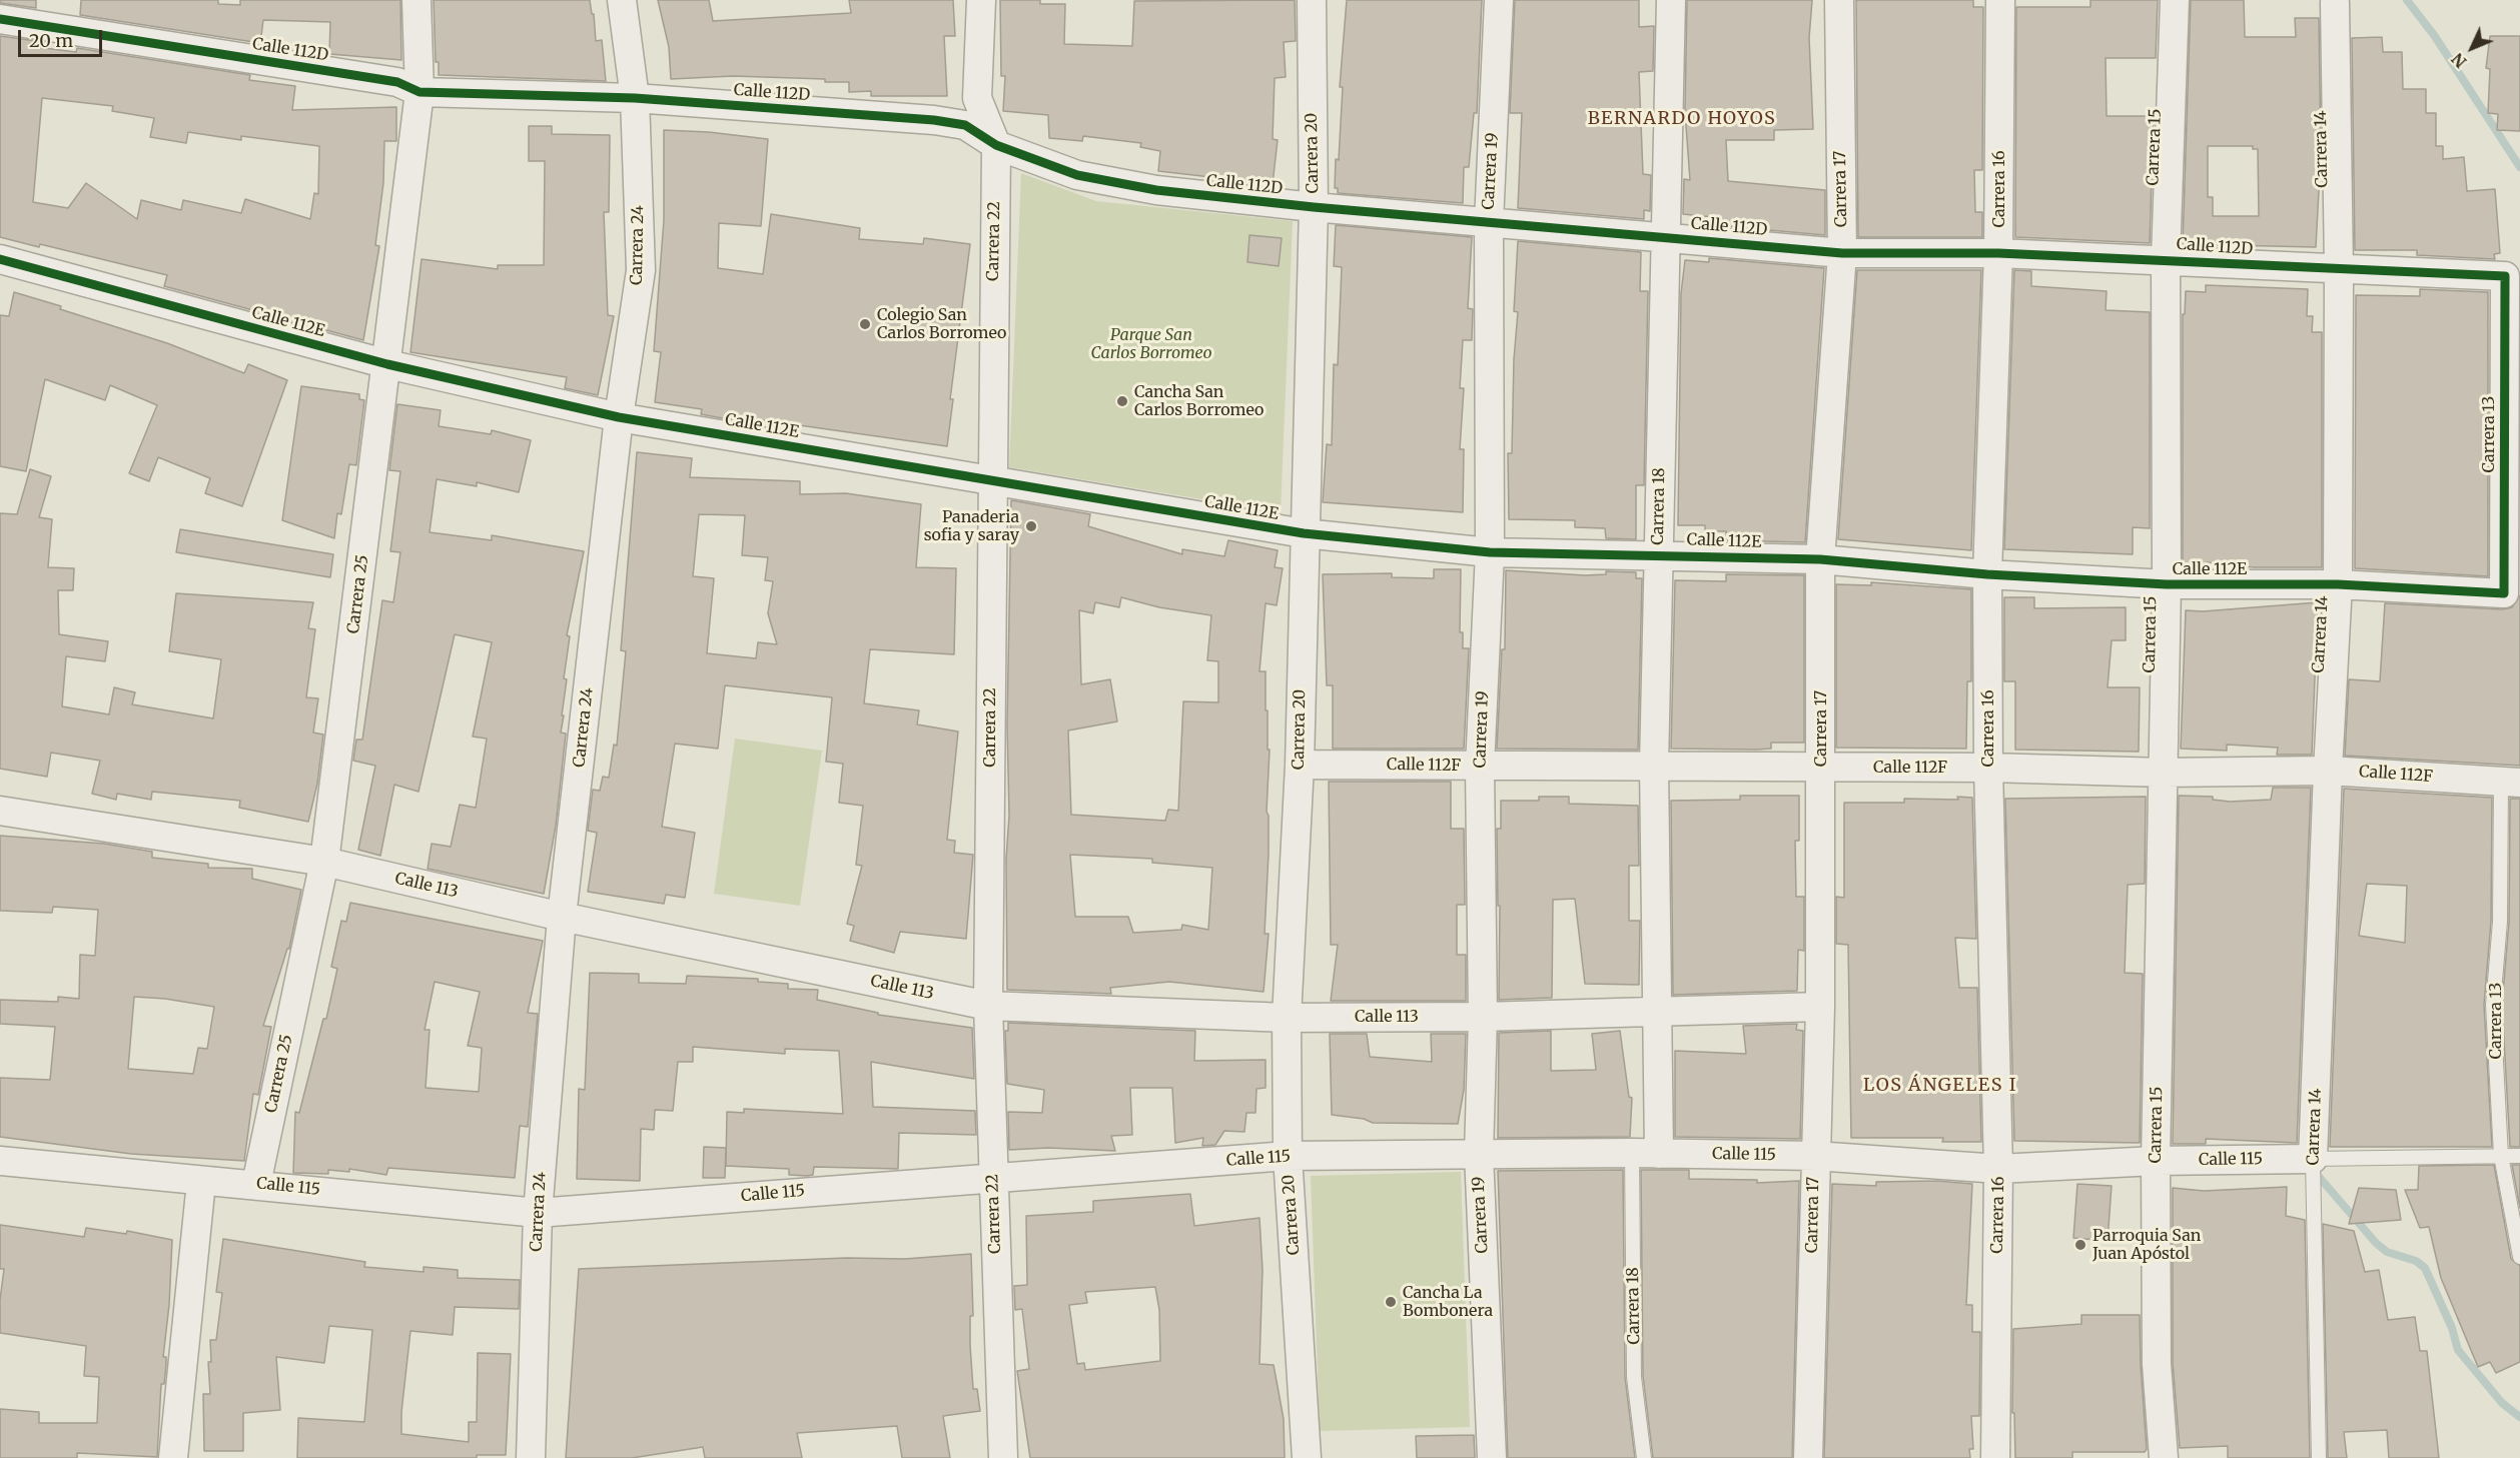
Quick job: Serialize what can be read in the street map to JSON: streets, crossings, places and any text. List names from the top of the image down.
{
  "streets": {
    "street": [
      "Calle 112D",
      "Carrera 15",
      "Carrera 14",
      "Carrera 20",
      "Carrera 19",
      "Carrera 17",
      "Carrera 16",
      "Carrera 22",
      "Carrera 24",
      "Calle 112E",
      "Carrera 13",
      "Carrera 18",
      "Carrera 25",
      "Calle 112F",
      "Calle 113",
      "Calle 115"
    ]
  },
  "crossings": [
    ["Calle 112D", "Carrera 15"],
    ["Calle 112D", "Carrera 14"],
    ["Calle 112D", "Carrera 20"],
    ["Calle 112D", "Carrera 19"],
    ["Calle 112D", "Carrera 17"],
    ["Calle 112D", "Carrera 16"],
    ["Calle 112D", "Carrera 22"],
    ["Calle 112D", "Carrera 24"],
    ["Calle 112D", "Carrera 13"],
    ["Calle 112D", "Carrera 18"],
    ["Calle 112D", "Carrera 25"],
    ["Carrera 15", "Calle 112E"],
    ["Carrera 15", "Calle 112F"],
    ["Carrera 15", "Calle 115"],
    ["Carrera 14", "Calle 112E"],
    ["Carrera 14", "Calle 112F"],
    ["Carrera 14", "Calle 115"],
    ["Carrera 20", "Calle 112E"],
    ["Carrera 20", "Calle 112F"],
    ["Carrera 20", "Calle 113"],
    ["Carrera 20", "Calle 115"],
    ["Carrera 19", "Calle 112E"],
    ["Carrera 19", "Calle 112F"],
    ["Carrera 19", "Calle 113"],
    ["Carrera 19", "Calle 115"],
    ["Carrera 17", "Calle 112E"],
    ["Carrera 17", "Calle 112F"],
    ["Carrera 17", "Calle 113"],
    ["Carrera 17", "Calle 115"],
    ["Carrera 16", "Calle 112E"],
    ["Carrera 16", "Calle 112F"],
    ["Carrera 16", "Calle 115"],
    ["Carrera 22", "Calle 112E"],
    ["Carrera 22", "Calle 113"],
    ["Carrera 22", "Calle 115"],
    ["Carrera 24", "Calle 112E"],
    ["Carrera 24", "Calle 113"],
    ["Carrera 24", "Calle 115"],
    ["Calle 112E", "Carrera 13"],
    ["Calle 112E", "Carrera 18"],
    ["Calle 112E", "Carrera 25"],
    ["Carrera 13", "Calle 112F"],
    ["Carrera 13", "Calle 115"],
    ["Carrera 18", "Calle 112F"],
    ["Carrera 18", "Calle 113"],
    ["Carrera 18", "Calle 115"],
    ["Carrera 25", "Calle 113"],
    ["Carrera 25", "Calle 115"]
  ],
  "districts": ["BERNARDO HOYOS", "LOS ÁNGELES I"],
  "parks": ["Parque San Carlos Borromeo"],
  "places": [
    "Colegio San Carlos Borromeo",
    "Cancha San Carlos Borromeo",
    "Panaderia sofia y saray",
    "Parroquia San Juan Apóstol",
    "Cancha La Bombonera"
  ],
  "scale_bar": "20 m",
  "north": "bottom left"
}
